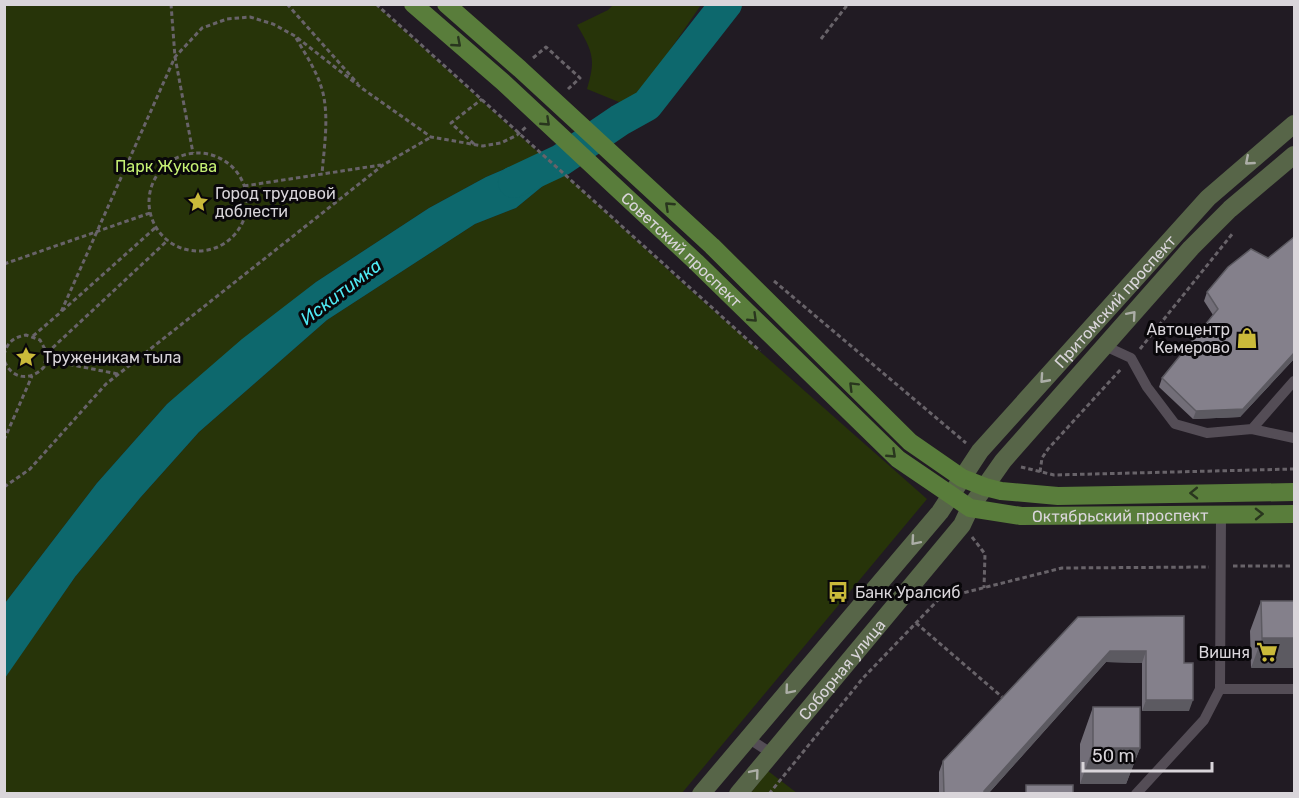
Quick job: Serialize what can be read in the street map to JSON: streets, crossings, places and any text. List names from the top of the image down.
{
  "streets": {
    "main road": [
      "Советский проспект",
      "Притомский проспект",
      "Октябрьский проспект",
      "Соборная улица"
    ]
  },
  "crossings": [
    ["Советский проспект", "Притомский проспект"],
    ["Советский проспект", "Октябрьский проспект"],
    ["Советский проспект", "Соборная улица"],
    ["Притомский проспект", "Октябрьский проспект"],
    ["Притомский проспект", "Соборная улица"],
    ["Октябрьский проспект", "Соборная улица"]
  ],
  "water": ["Искитимка"],
  "parks": ["Парк Жукова"],
  "places": {
    "place": ["Город трудовой доблести", "Труженикам тыла"],
    "shop": ["Автоцентр Кемерово"],
    "bus stop": ["Банк Уралсиб"],
    "supermarket": ["Вишня"]
  },
  "scale_bar": "50 m"
}
